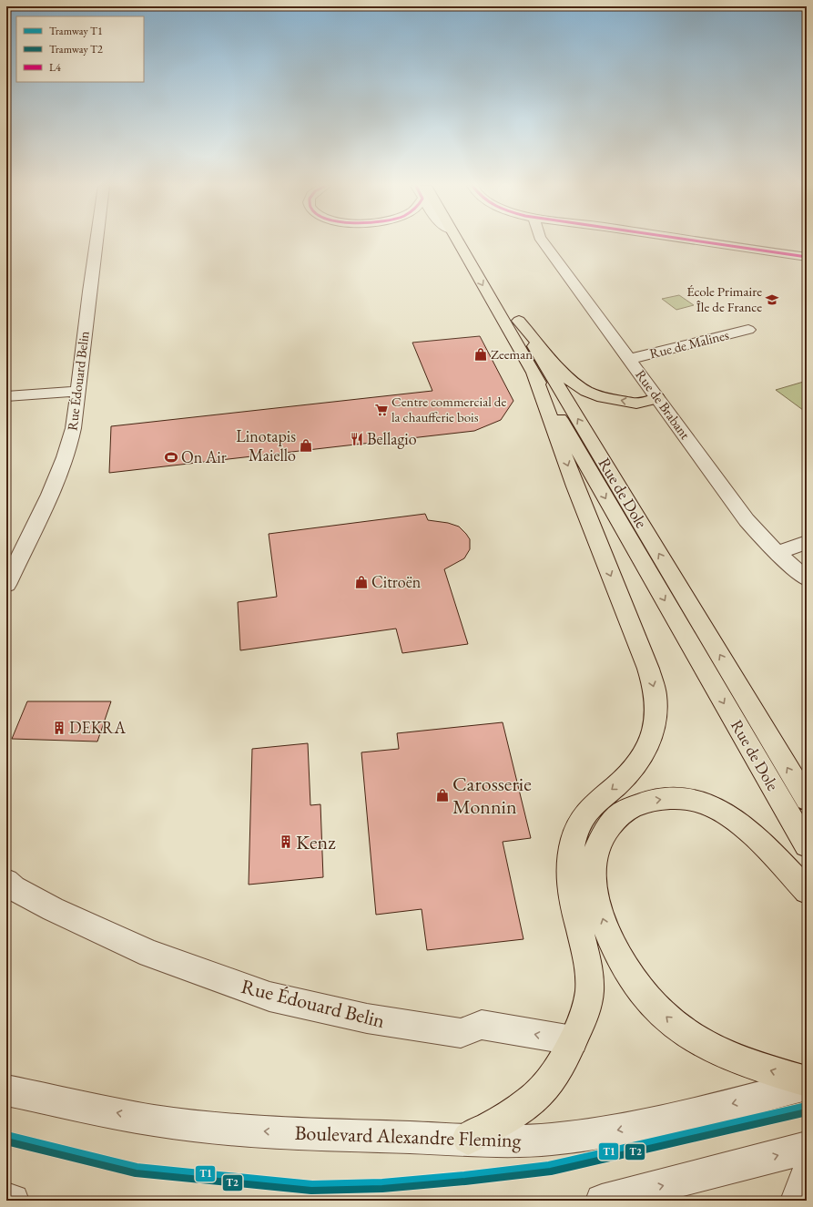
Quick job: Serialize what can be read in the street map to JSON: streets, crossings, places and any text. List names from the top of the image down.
{
  "streets": {
    "main road": ["Rue de Dole"],
    "street": [
      "Rue de Malines",
      "Rue Édouard Belin",
      "Rue de Brabant",
      "Boulevard Alexandre Fleming"
    ]
  },
  "crossings": [
    ["Rue de Malines", "Rue de Brabant"]
  ],
  "one_way": ["Rue Édouard Belin", "Boulevard Alexandre Fleming"],
  "places": {
    "school or university": ["École Primaire Île de France"],
    "shop": [
      "Zeeman",
      "Linotapis Maiello",
      "Citroën",
      "Carosserie Monnin"
    ],
    "supermarket": ["Centre commercial de la chaufferie bois"],
    "restaurant": ["Bellagio"],
    "sports": ["On Air"],
    "building": ["DEKRA", "Kenz"]
  },
  "lines": ["transit line L4", "tram line T1", "tram line T2"],
  "legend": ["Tramway T1", "Tramway T2", "L4"]
}
